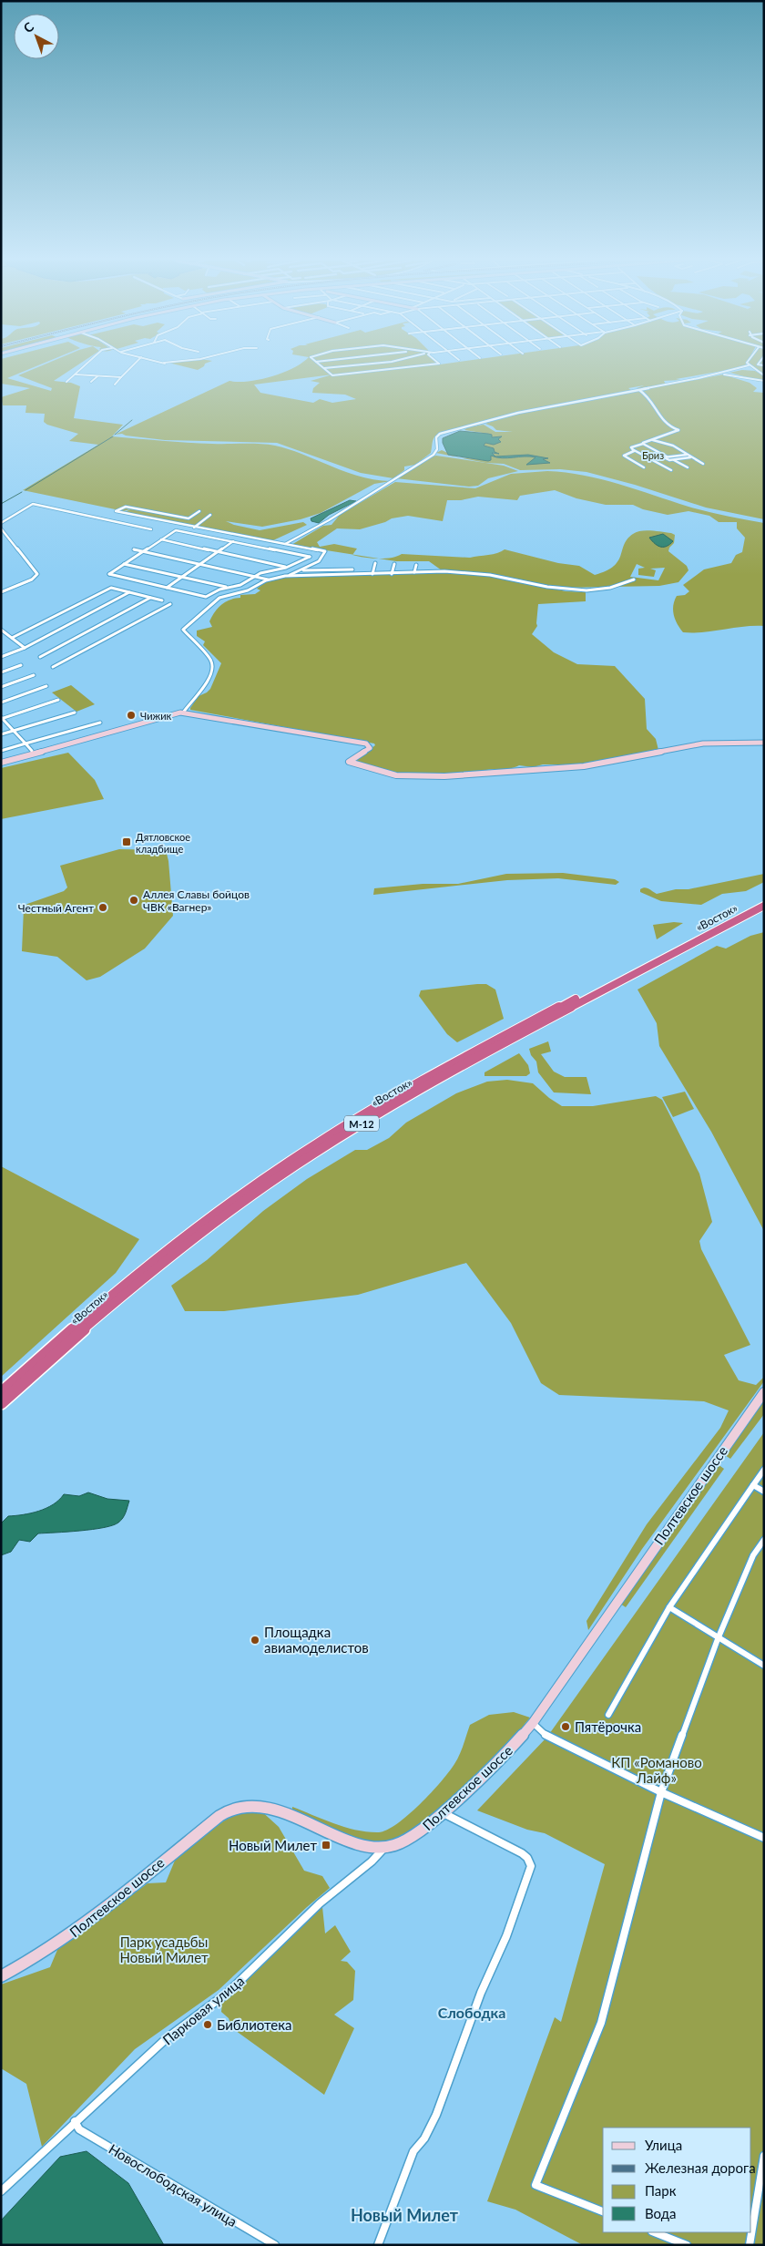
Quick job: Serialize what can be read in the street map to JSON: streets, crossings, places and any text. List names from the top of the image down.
{
  "streets": {
    "highway": ["«Восток»", "М-12"],
    "main road": ["Полтевское шоссе"],
    "street": ["Парковая улица", "Новослободская улица"]
  },
  "crossings": [
    ["Полтевское шоссе", "Парковая улица"],
    ["Парковая улица", "Новослободская улица"]
  ],
  "districts": ["Слободка", "Новый Милет"],
  "parks": ["Бриз", "КП «Романово Лайф»", "Парк усадьбы Новый Милет"],
  "places": {
    "other": [
      "Чижик",
      "Аллея Славы бойцов ЧВК «Вагнер»",
      "Честный Агент",
      "Площадка авиамоделистов",
      "Пятёрочка",
      "Библиотека"
    ],
    "transit": ["Дятловское кладбище", "Новый Милет"]
  },
  "legend": [
    "Улица",
    "Железная дорога",
    "Парк",
    "Вода"
  ],
  "north": "top left"
}
